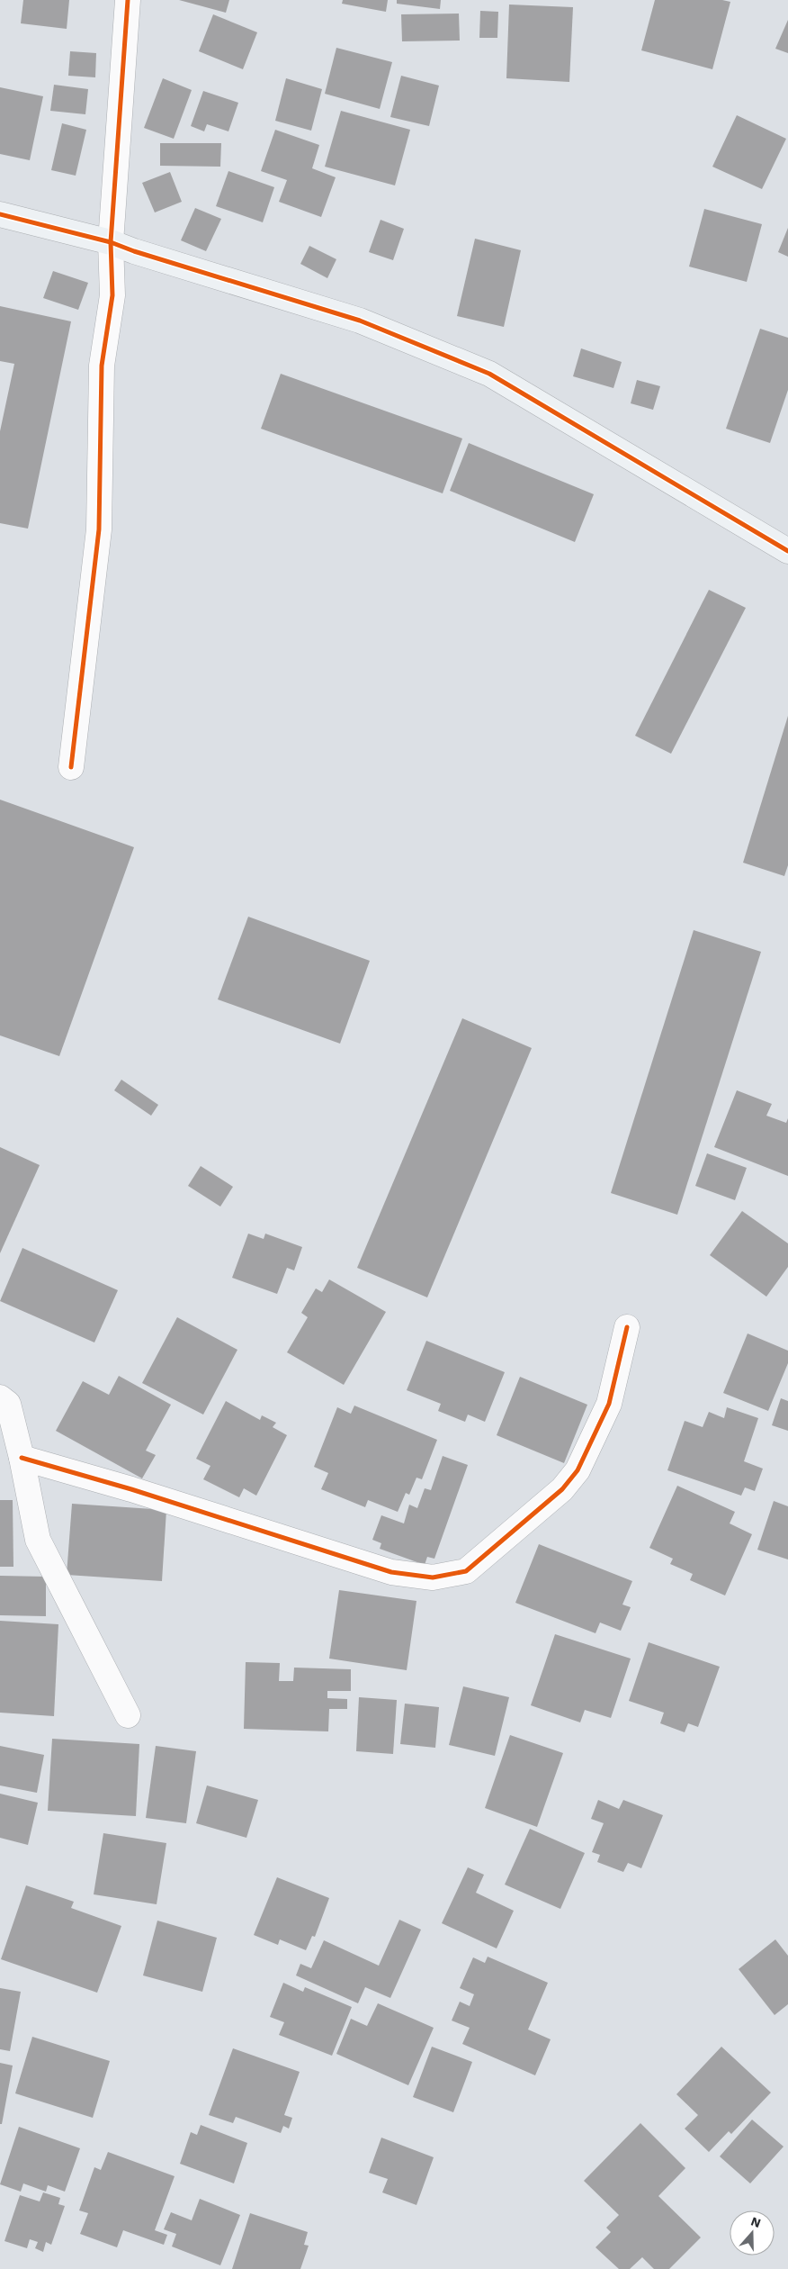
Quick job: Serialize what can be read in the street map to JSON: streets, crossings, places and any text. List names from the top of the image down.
{
  "north": "top"
}
